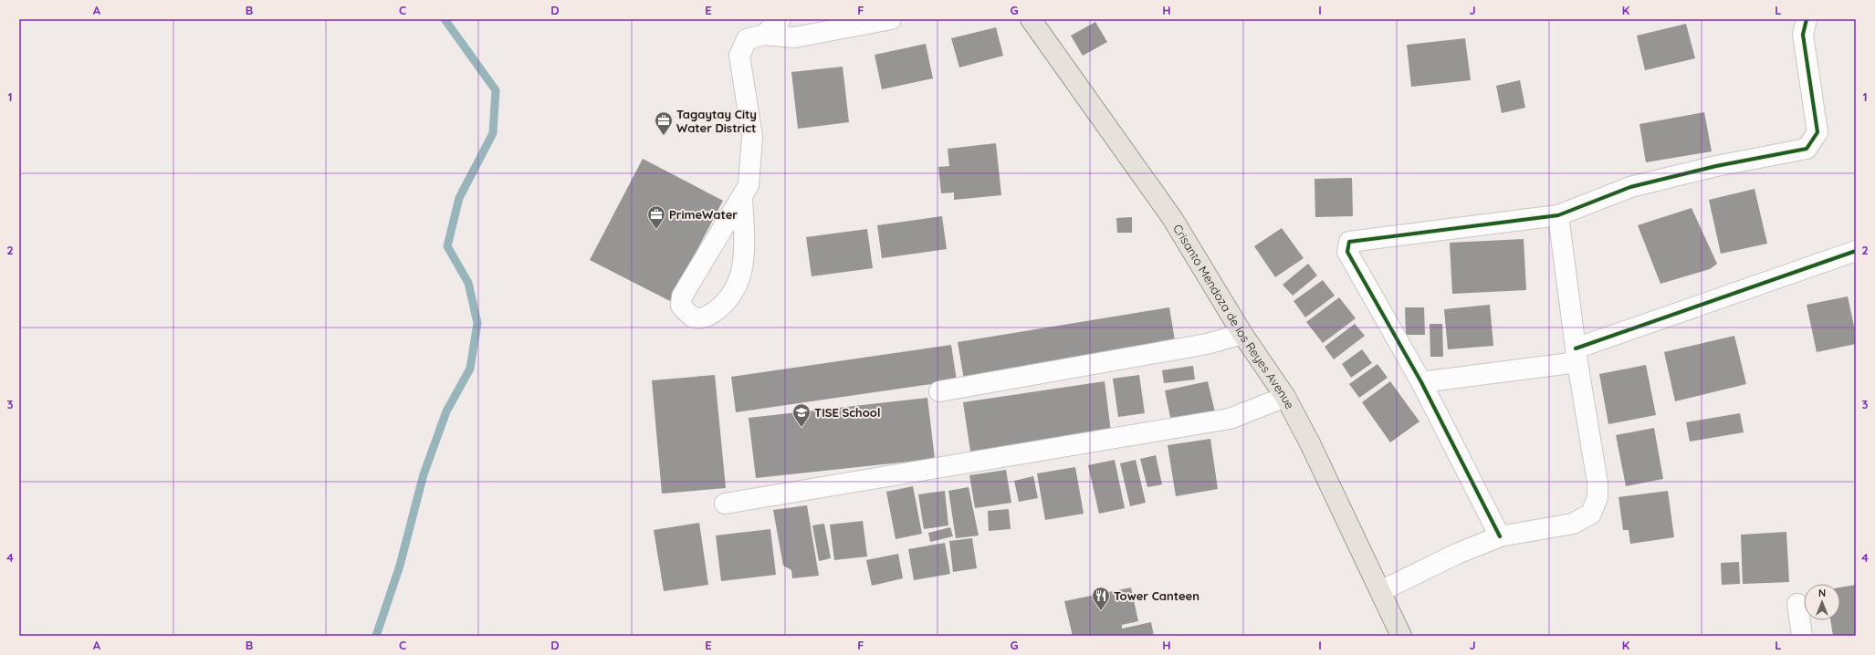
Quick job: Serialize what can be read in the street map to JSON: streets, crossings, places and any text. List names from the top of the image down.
{
  "streets": {
    "main road": ["Crisanto Mendoza de los Reyes Avenue"]
  },
  "places": {
    "office": ["Tagaytay City Water District", "PrimeWater"],
    "school or university": ["TISE School"],
    "restaurant": ["Tower Canteen"]
  },
  "north": "top",
  "grid": {
    "columns": [
      "A",
      "B",
      "C",
      "D",
      "E",
      "F",
      "G",
      "H",
      "I",
      "J",
      "K",
      "L"
    ],
    "rows": [
      "1",
      "2",
      "3",
      "4"
    ]
  }
}
